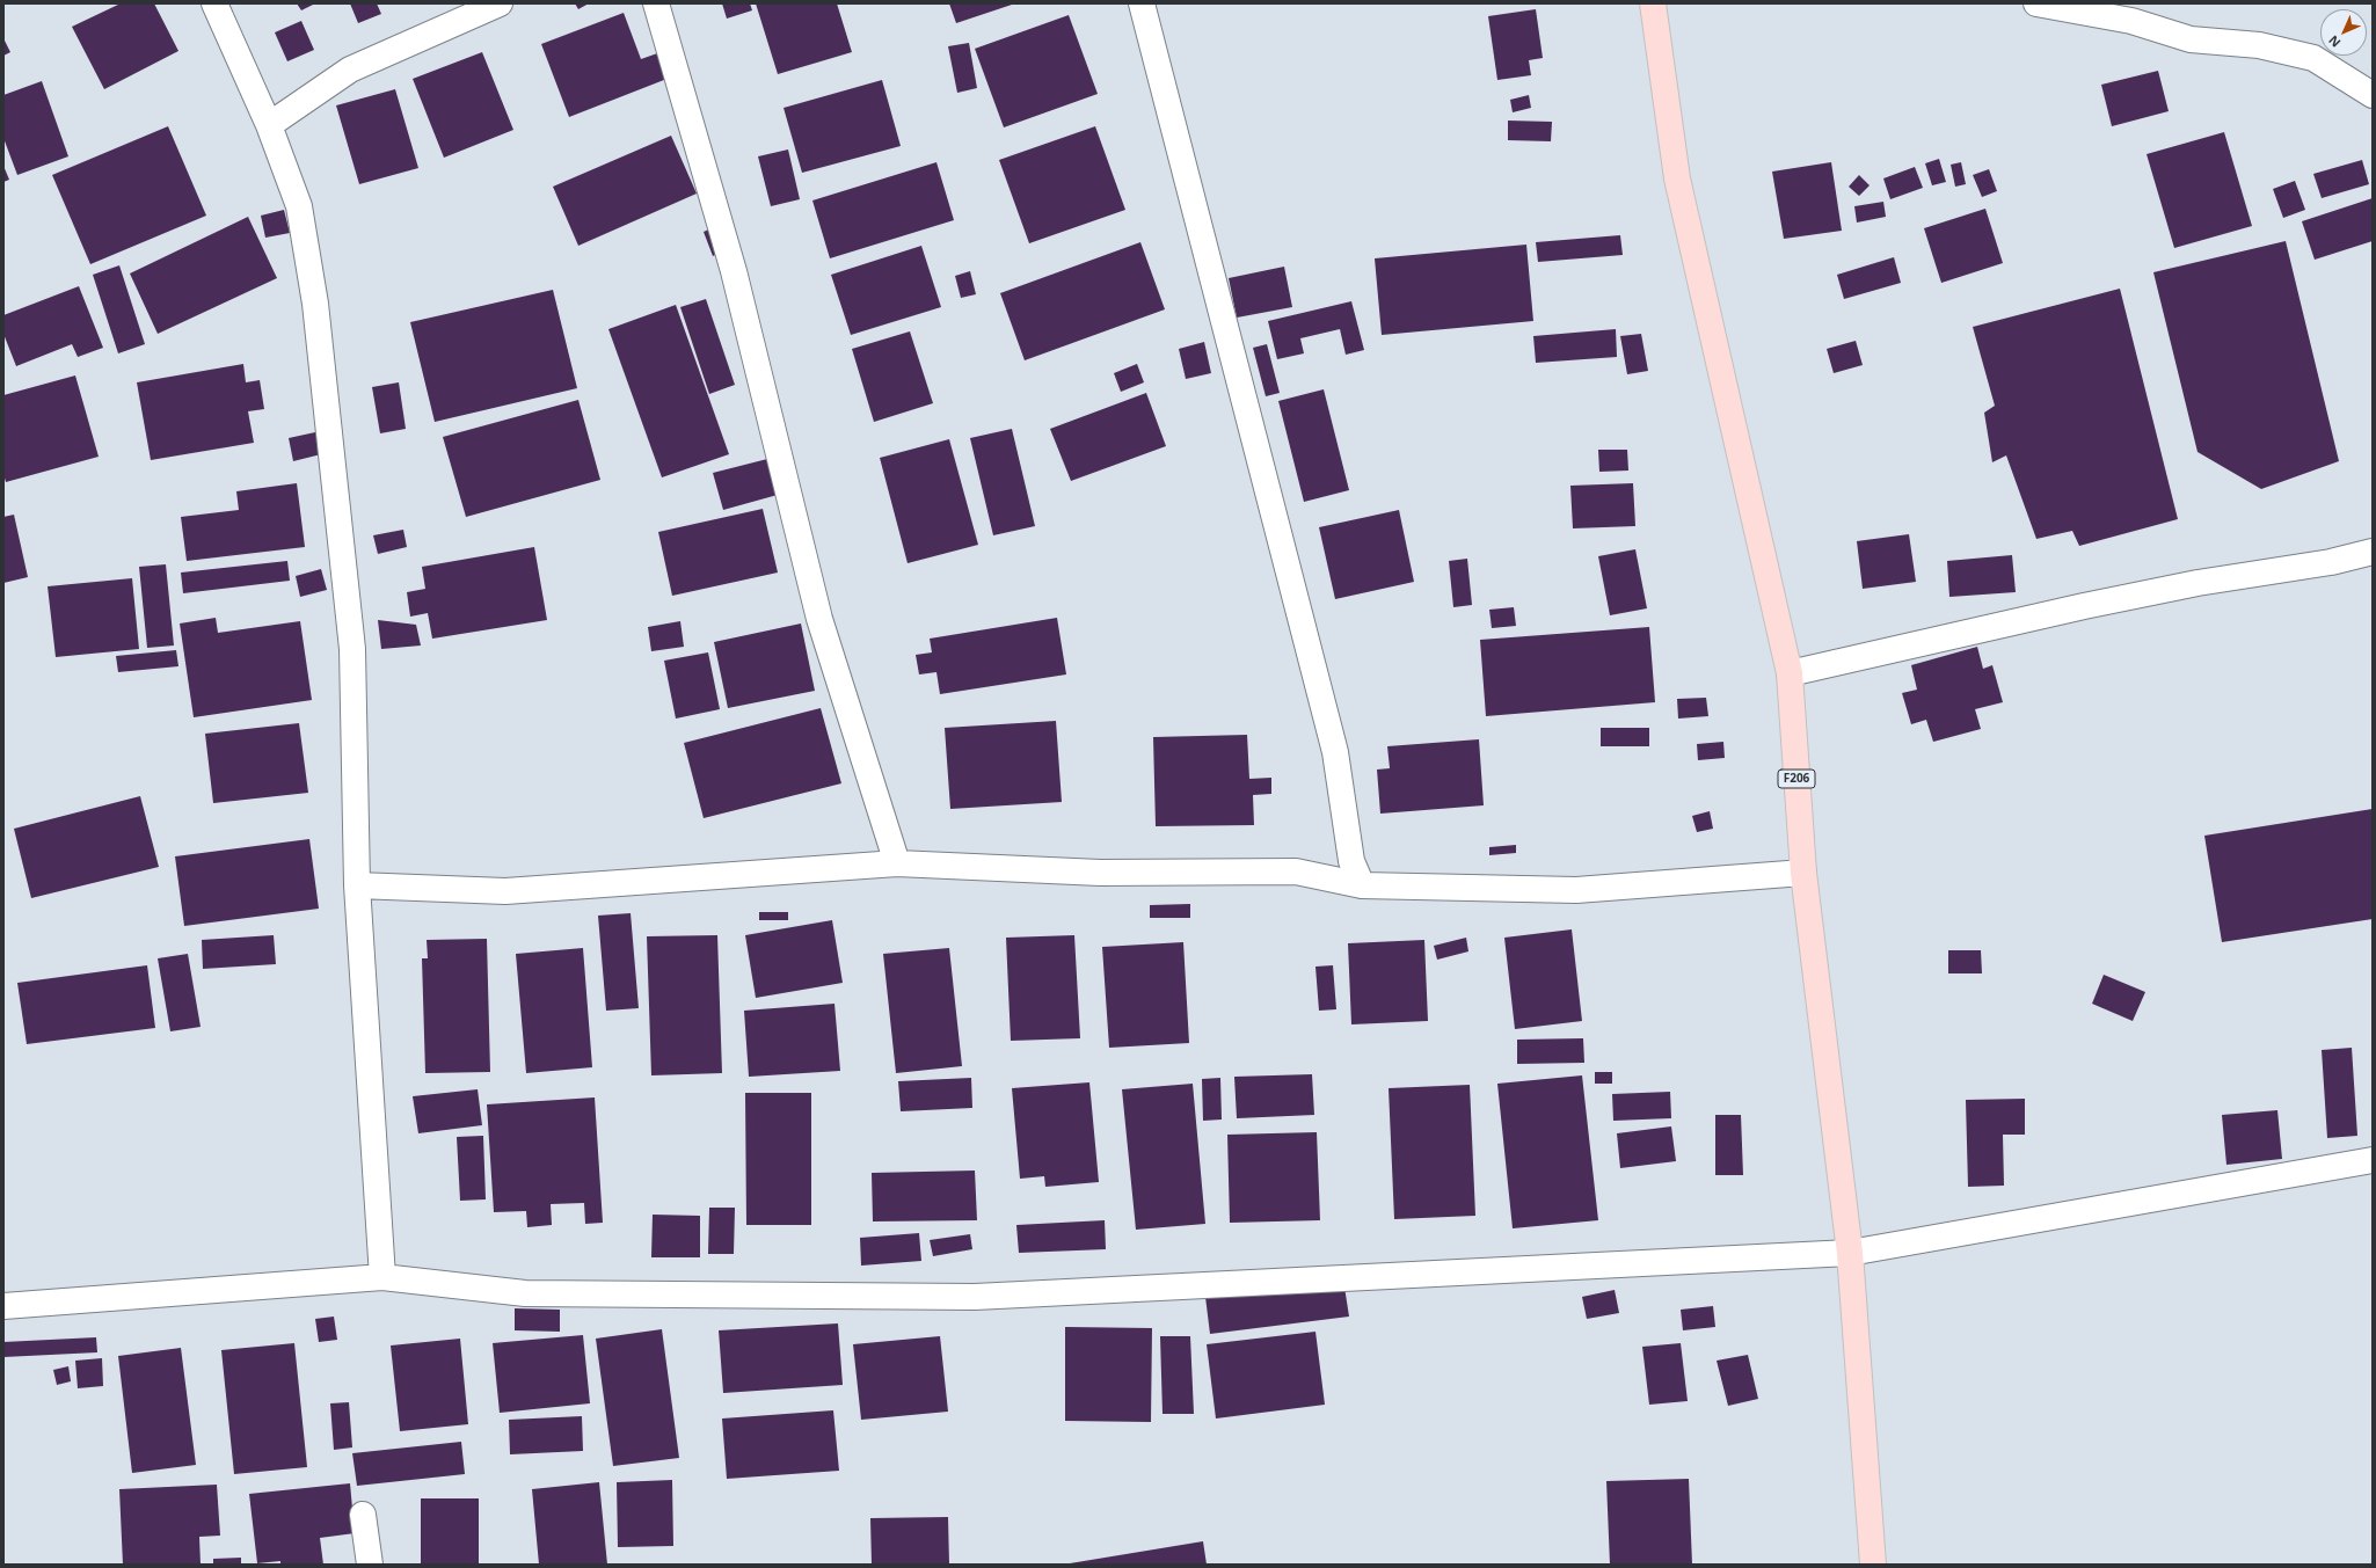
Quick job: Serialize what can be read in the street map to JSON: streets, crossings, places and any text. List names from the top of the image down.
{
  "streets": {
    "main road": ["F206"]
  },
  "north": "bottom left"
}
